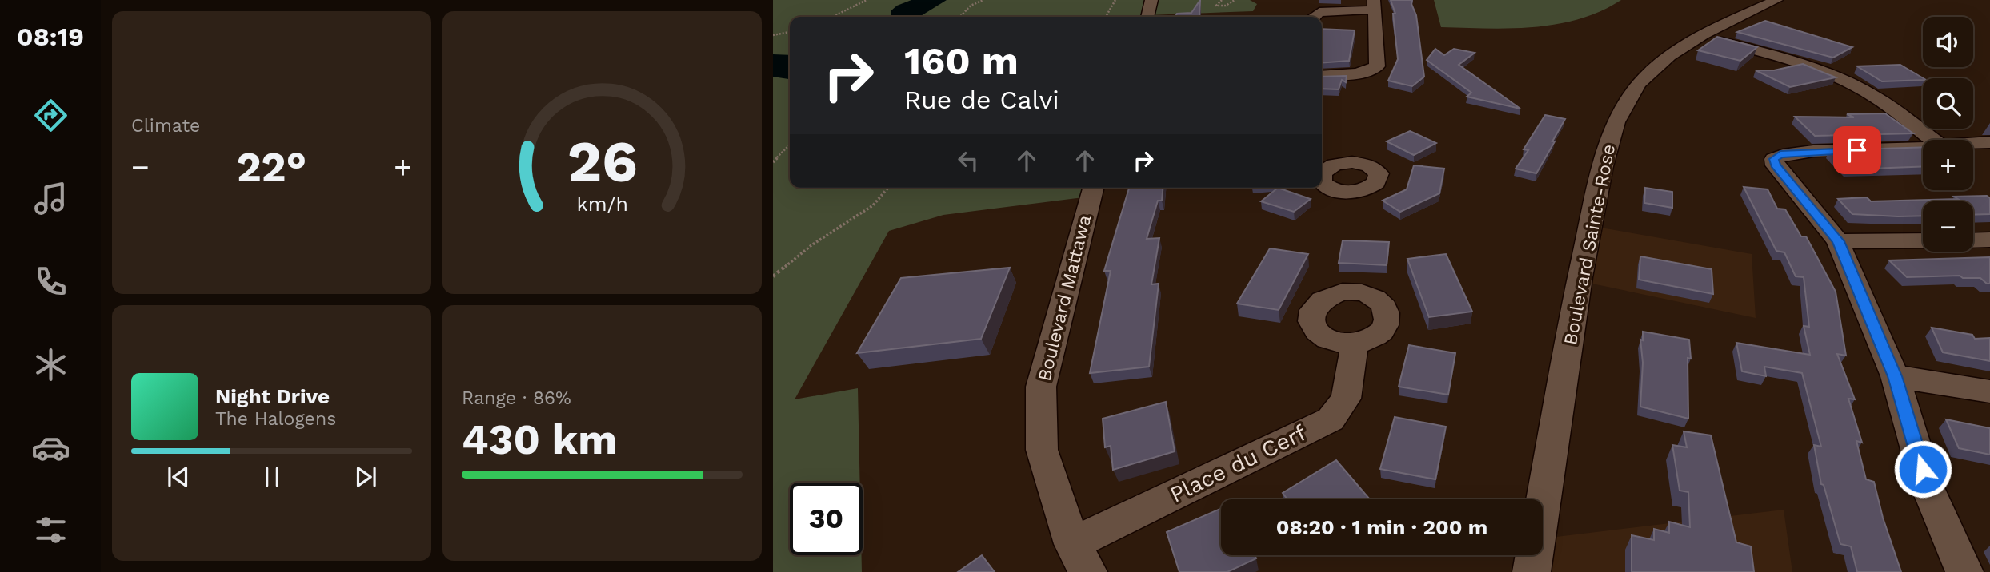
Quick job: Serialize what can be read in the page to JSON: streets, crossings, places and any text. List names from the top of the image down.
{
  "streets": {
    "street": ["Boulevard Sainte-Rose", "Boulevard Mattawa", "Place du Cerf"]
  },
  "crossings": [
    ["Boulevard Mattawa", "Place du Cerf"]
  ],
  "page": {
    "tabs": "08:19",
    "tile": [
      "Climate",
      ["Range · 86%", "430 km"]
    ],
    "map_buttons": ["+", "−"],
    "turn": ["160 m", "Rue de Calvi"],
    "heat": ["−", "22°", "+"],
    "song": ["Night Drive", "The Halogens"],
    "limit": "30",
    "trip": "08:20 · 1 min · 200 m",
    "gauge": ["26", "km/h"]
  }
}
